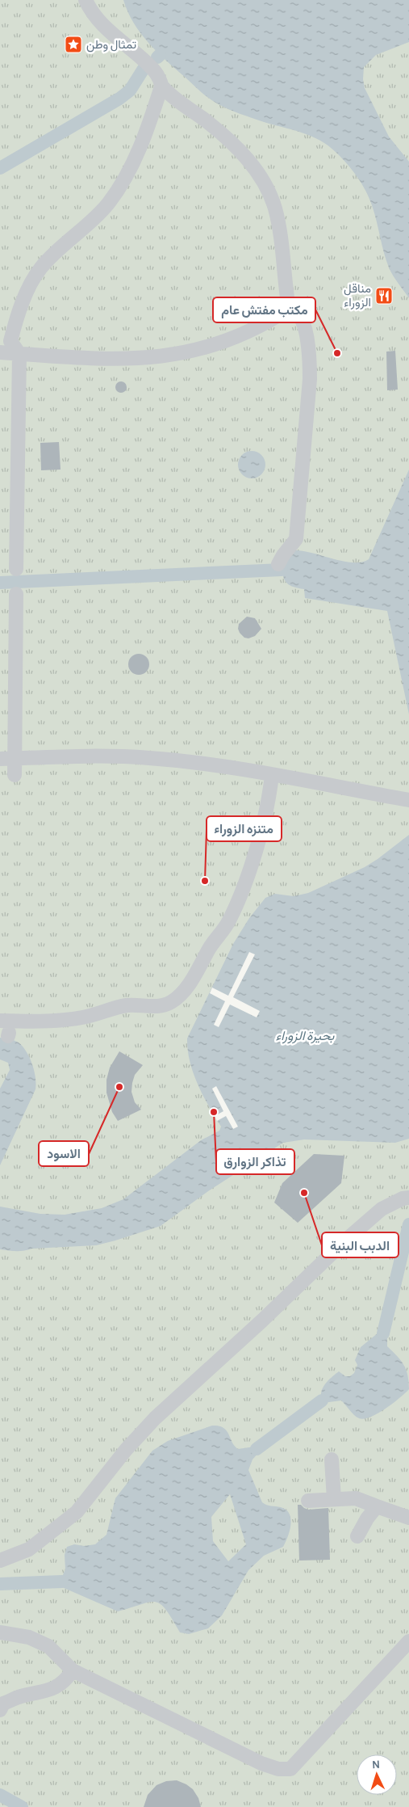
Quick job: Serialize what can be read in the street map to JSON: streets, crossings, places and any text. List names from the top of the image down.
{
  "water": ["بحيرة الزوراء"],
  "places": {
    "place": ["تمثال وطن"],
    "restaurant": ["مناقل الزوراء"],
    "other": [
      "مكتب مفتش عام",
      "متنزه الزوراء",
      "الاسود",
      "تذاكر الزوارق",
      "الدبب البنية"
    ]
  },
  "north": "top"
}
